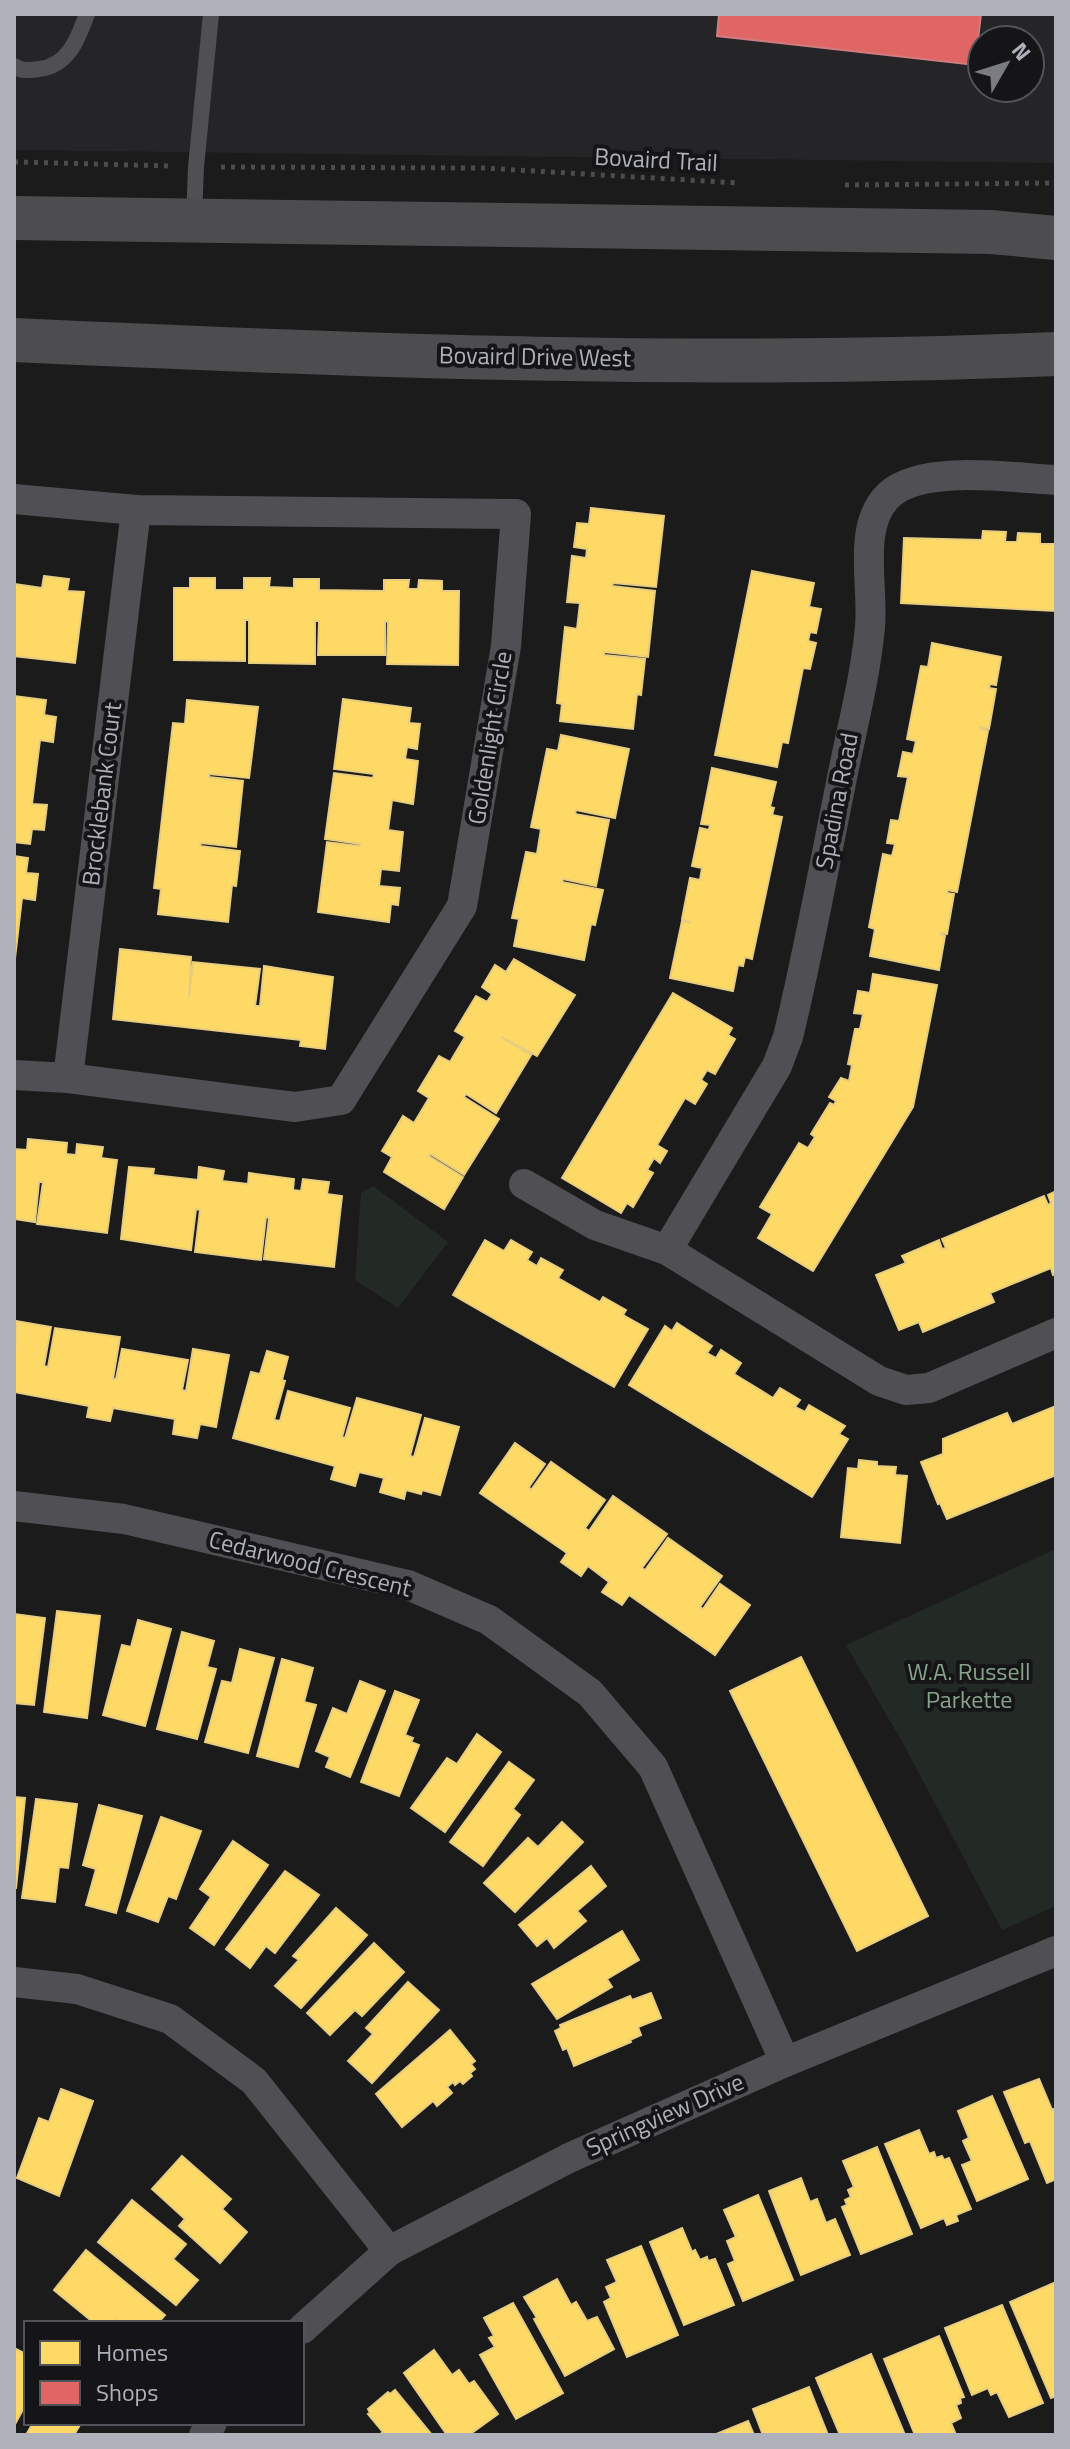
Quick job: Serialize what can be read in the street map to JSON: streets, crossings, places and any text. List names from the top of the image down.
{
  "streets": {
    "main road": ["Bovaird Drive West"],
    "street": [
      "Goldenlight Circle",
      "Brocklebank Court",
      "Spadina Road",
      "Cedarwood Crescent",
      "Springview Drive"
    ],
    "path": ["Bovaird Trail"]
  },
  "crossings": [
    ["Goldenlight Circle", "Brocklebank Court"],
    ["Cedarwood Crescent", "Springview Drive"]
  ],
  "parks": ["W.A. Russell Parkette"],
  "legend": ["Homes", "Shops"],
  "north": "top right"
}
